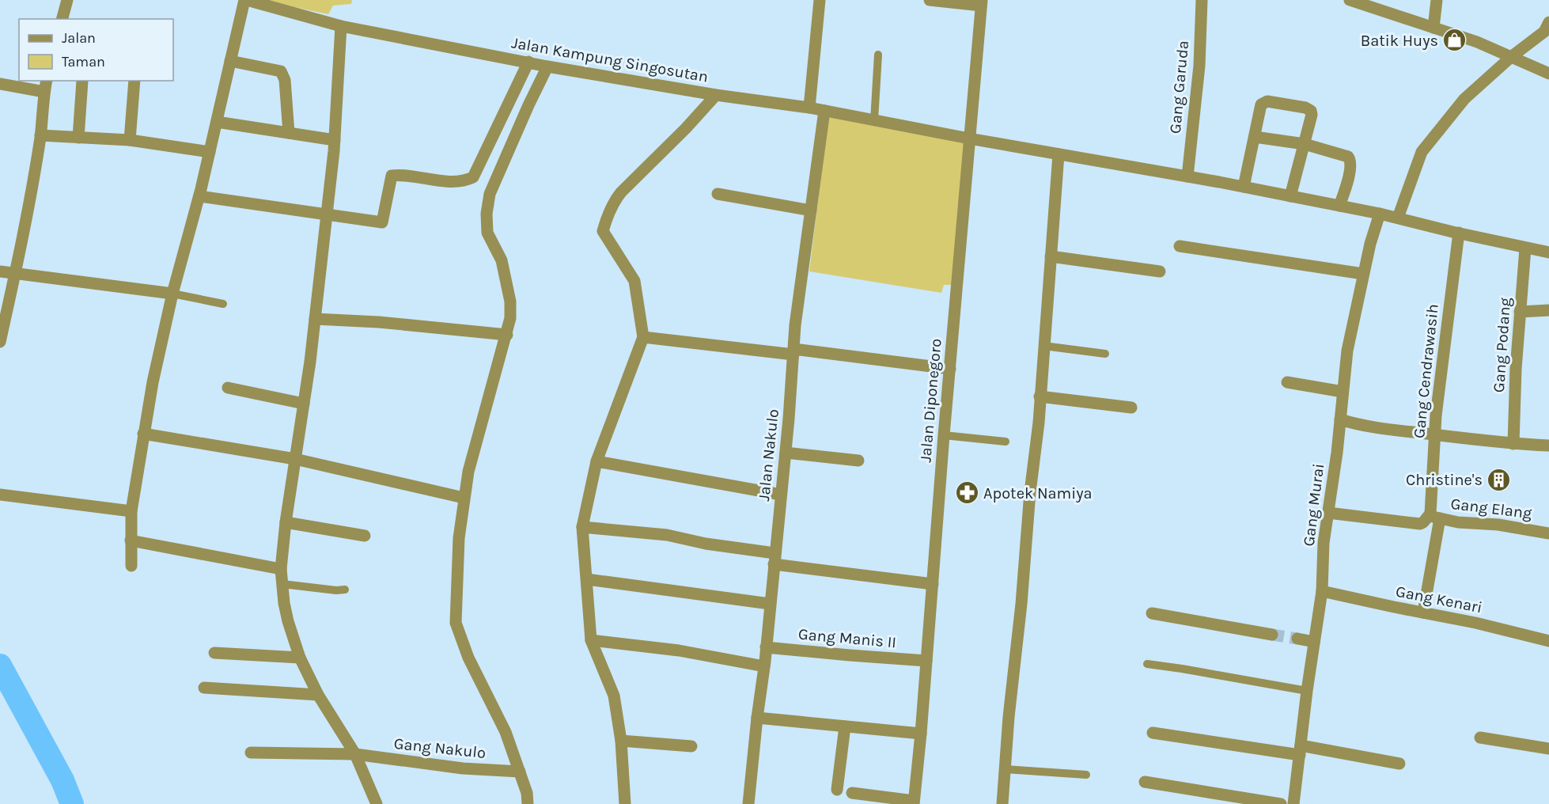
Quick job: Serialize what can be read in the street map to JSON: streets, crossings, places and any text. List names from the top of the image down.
{
  "streets": {
    "street": [
      "Jalan Kampung Singosutan",
      "Gang Garuda",
      "Gang Podang",
      "Gang Cendrawasih",
      "Jalan Diponegoro",
      "Jalan Nakulo",
      "Gang Murai",
      "Gang Elang",
      "Gang Kenari",
      "Gang Manis II",
      "Gang Nakulo"
    ]
  },
  "crossings": [
    ["Jalan Kampung Singosutan", "Gang Garuda"],
    ["Jalan Kampung Singosutan", "Gang Podang"],
    ["Jalan Kampung Singosutan", "Gang Cendrawasih"],
    ["Jalan Kampung Singosutan", "Jalan Diponegoro"],
    ["Jalan Kampung Singosutan", "Jalan Nakulo"],
    ["Jalan Kampung Singosutan", "Gang Murai"],
    ["Gang Cendrawasih", "Gang Elang"],
    ["Gang Cendrawasih", "Gang Kenari"],
    ["Jalan Diponegoro", "Gang Manis II"],
    ["Jalan Nakulo", "Gang Manis II"],
    ["Gang Murai", "Gang Kenari"]
  ],
  "places": {
    "shop": ["Batik Huys"],
    "building": ["Christine's"],
    "pharmacy": ["Apotek Namiya"]
  },
  "legend": ["Jalan", "Taman"]
}
